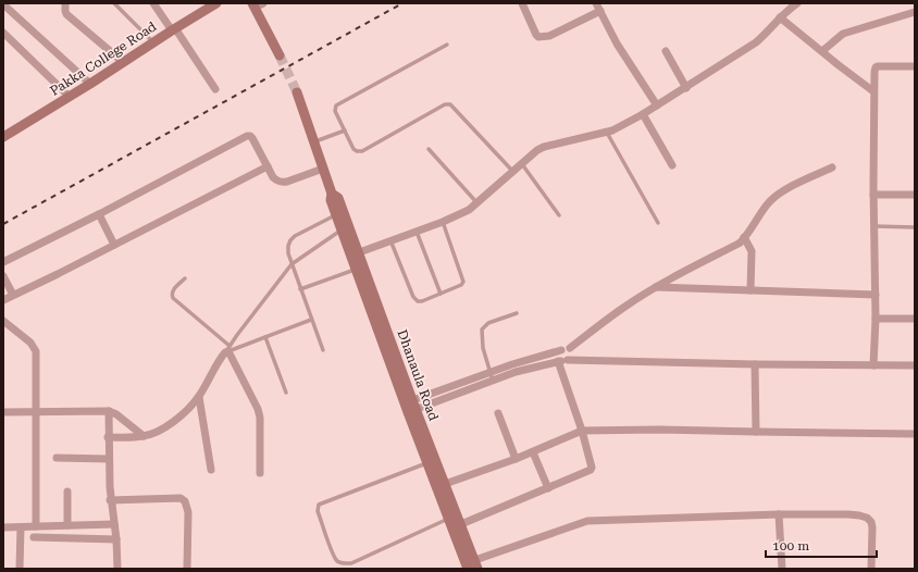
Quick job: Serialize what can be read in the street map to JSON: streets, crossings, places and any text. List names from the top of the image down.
{
  "streets": {
    "street": ["Pakka College Road", "Dhanaula Road"]
  },
  "scale_bar": "100 m"
}
